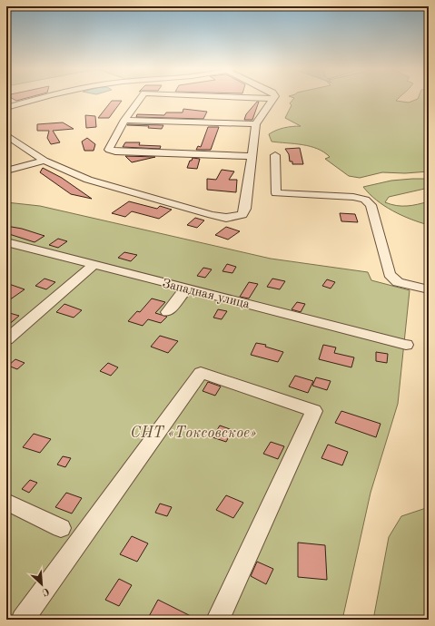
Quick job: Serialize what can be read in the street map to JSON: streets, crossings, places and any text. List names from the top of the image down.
{
  "streets": {
    "street": ["Западная улица"]
  },
  "parks": ["СНТ «Токсовское»"],
  "north": "bottom right"
}
